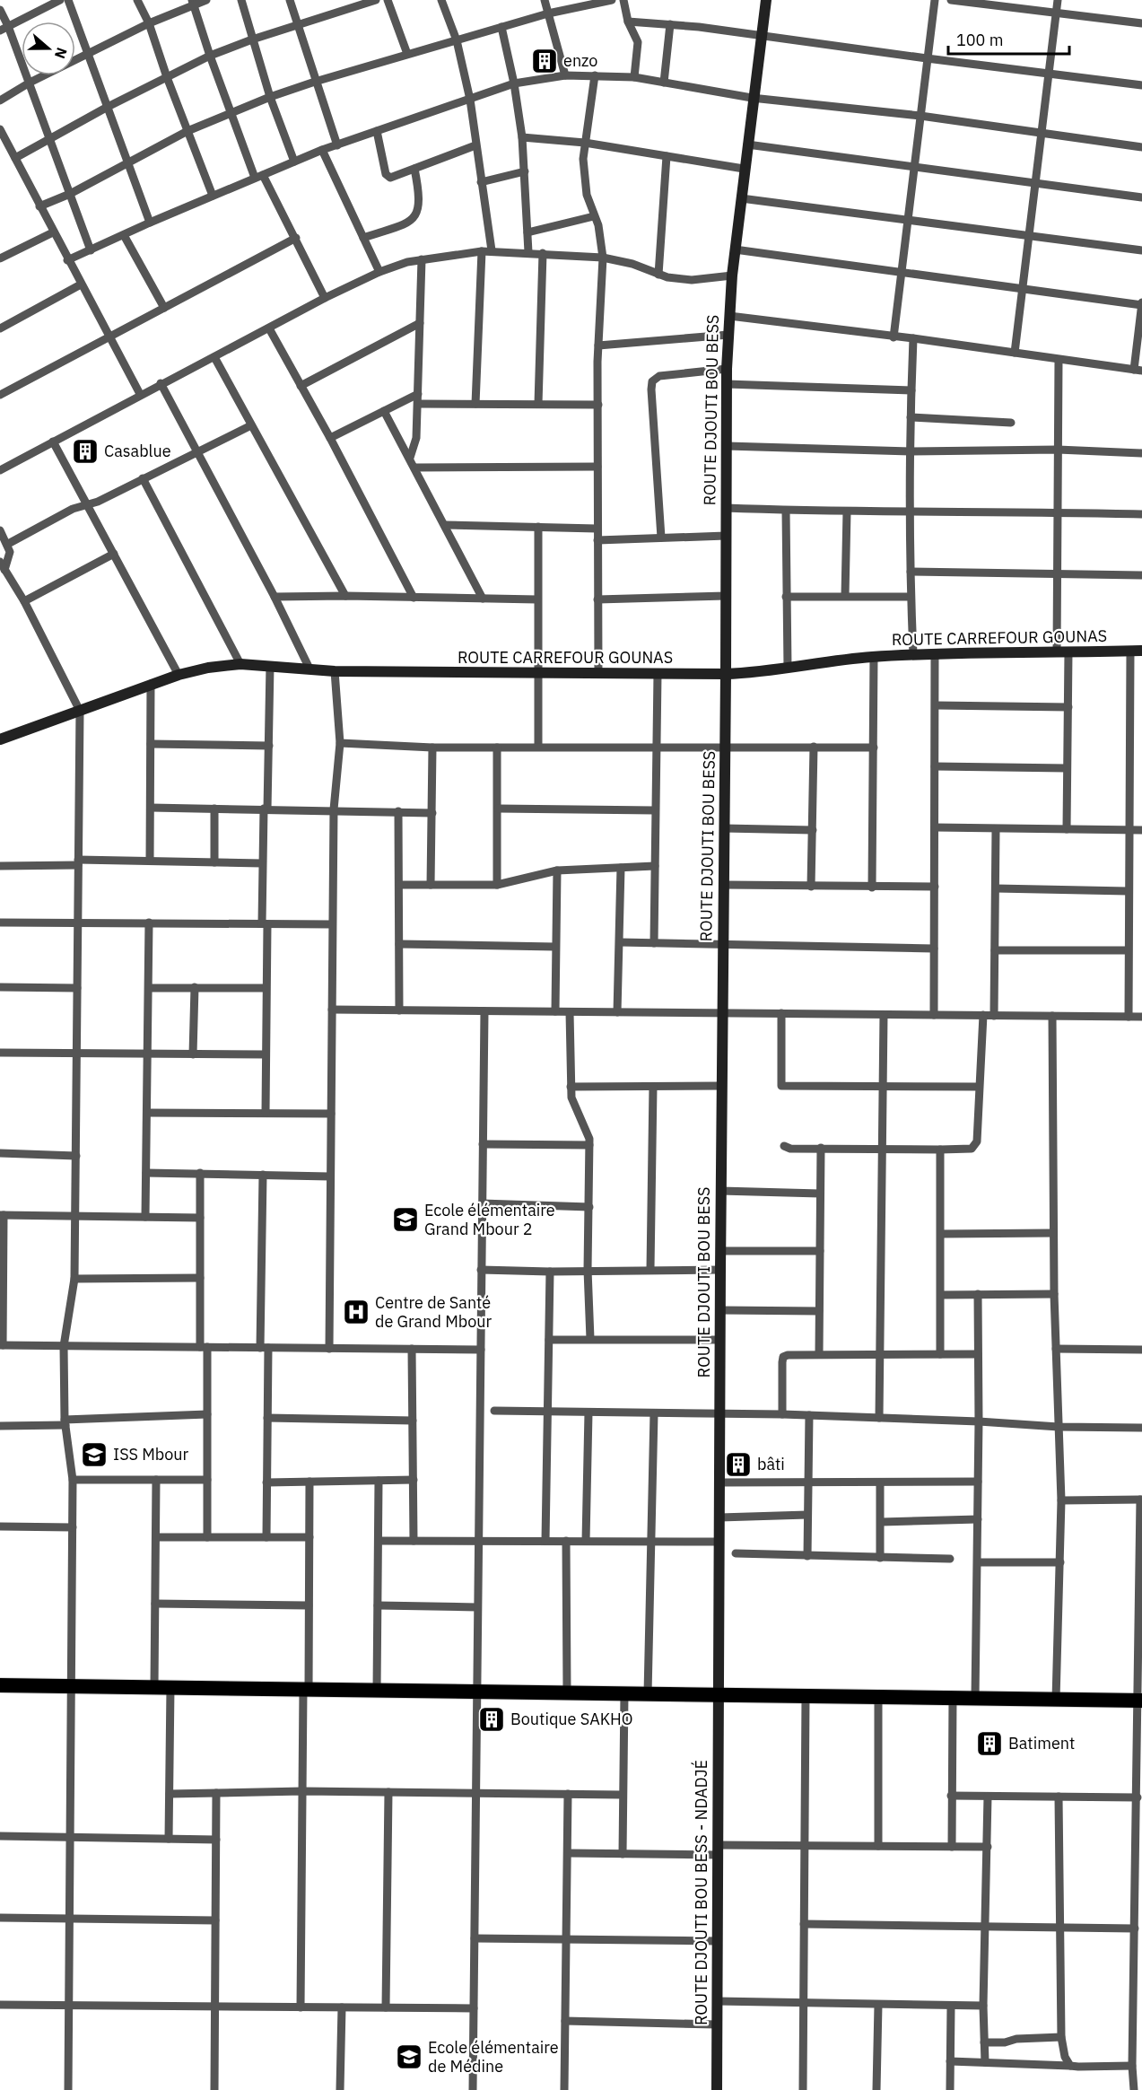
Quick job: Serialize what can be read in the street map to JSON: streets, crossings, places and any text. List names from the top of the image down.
{
  "streets": {
    "main road": ["ROUTE DJOUTI BOU BESS", "ROUTE CARREFOUR GOUNAS", "ROUTE DJOUTI BOU BESS - NDADJÉ"]
  },
  "crossings": [
    ["ROUTE DJOUTI BOU BESS", "ROUTE CARREFOUR GOUNAS"],
    ["ROUTE DJOUTI BOU BESS", "ROUTE DJOUTI BOU BESS - NDADJÉ"]
  ],
  "places": {
    "building": [
      "enzo",
      "Casablue",
      "bâti",
      "Boutique SAKHO",
      "Batiment"
    ],
    "school or university": ["Ecole élémentaire Grand Mbour 2", "ISS Mbour", "Ecole élémentaire de Médine"],
    "hospital": ["Centre de Santé de Grand Mbour"]
  },
  "scale_bar": "100 m",
  "north": "right"
}
